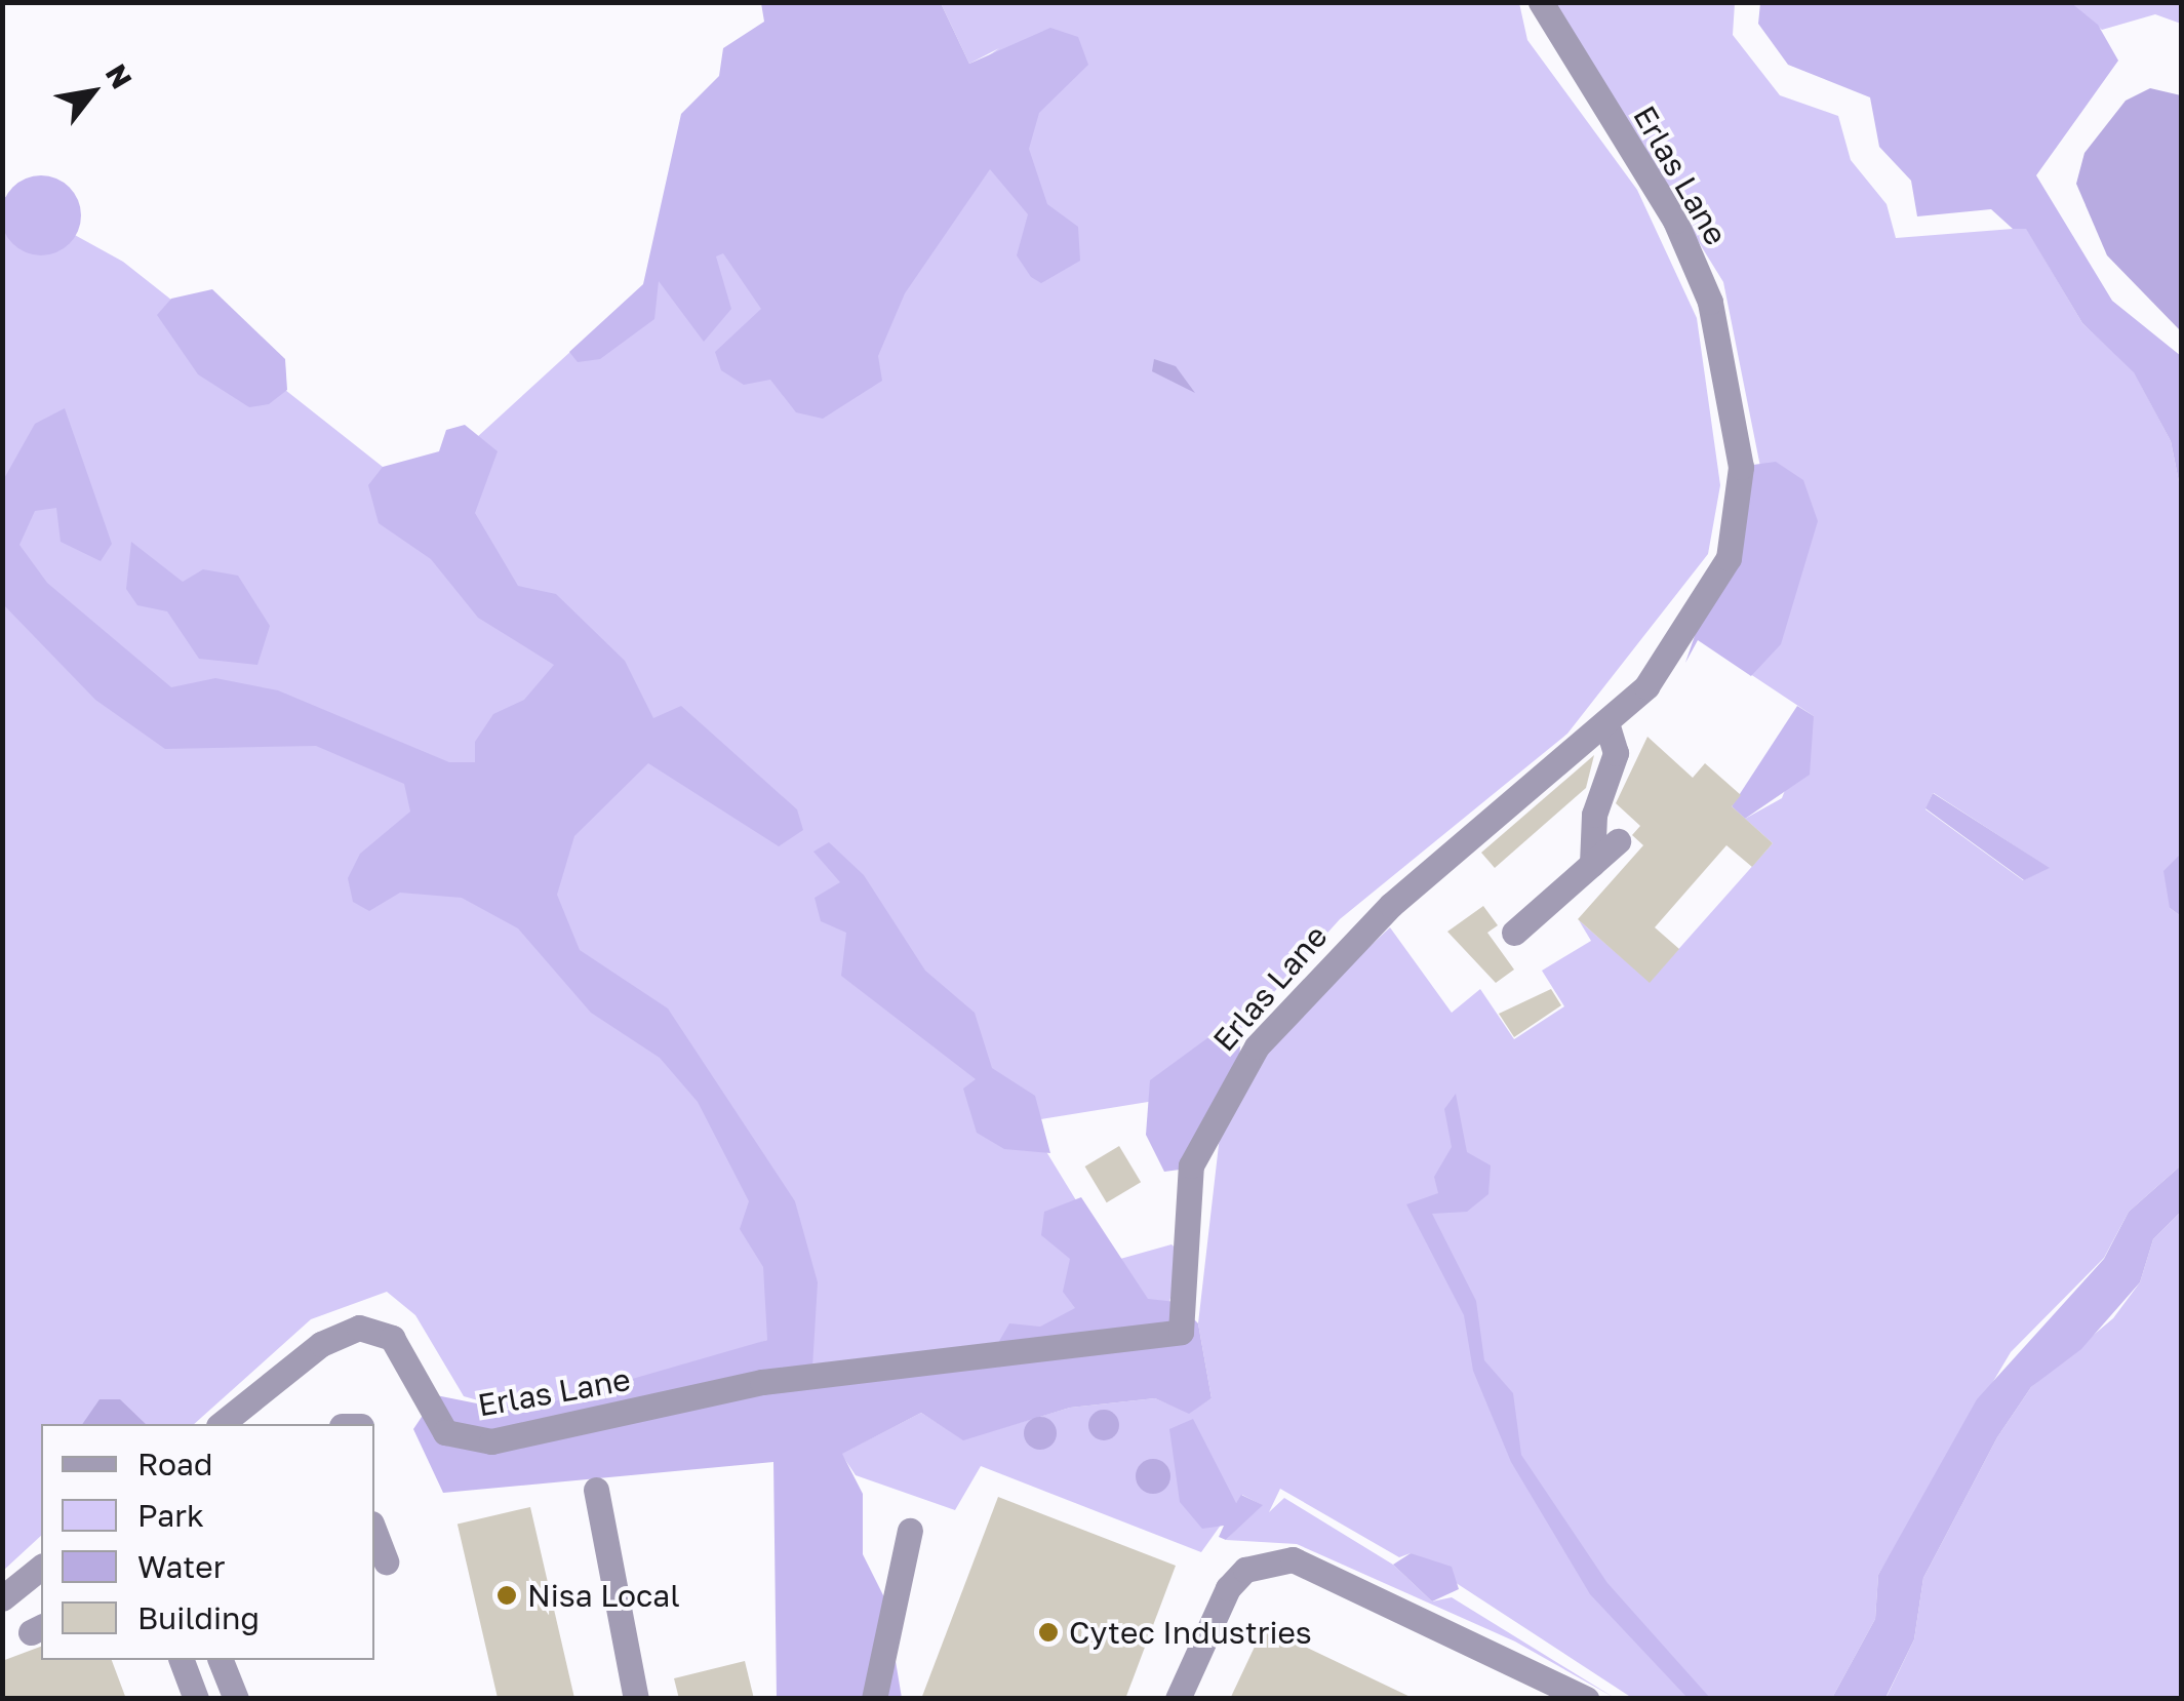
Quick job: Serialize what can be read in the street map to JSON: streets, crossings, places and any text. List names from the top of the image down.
{
  "streets": {
    "street": ["Erlas Lane"]
  },
  "places": ["Nisa Local", "Cytec Industries"],
  "legend": [
    "Road",
    "Park",
    "Water",
    "Building"
  ],
  "north": "top right"
}
